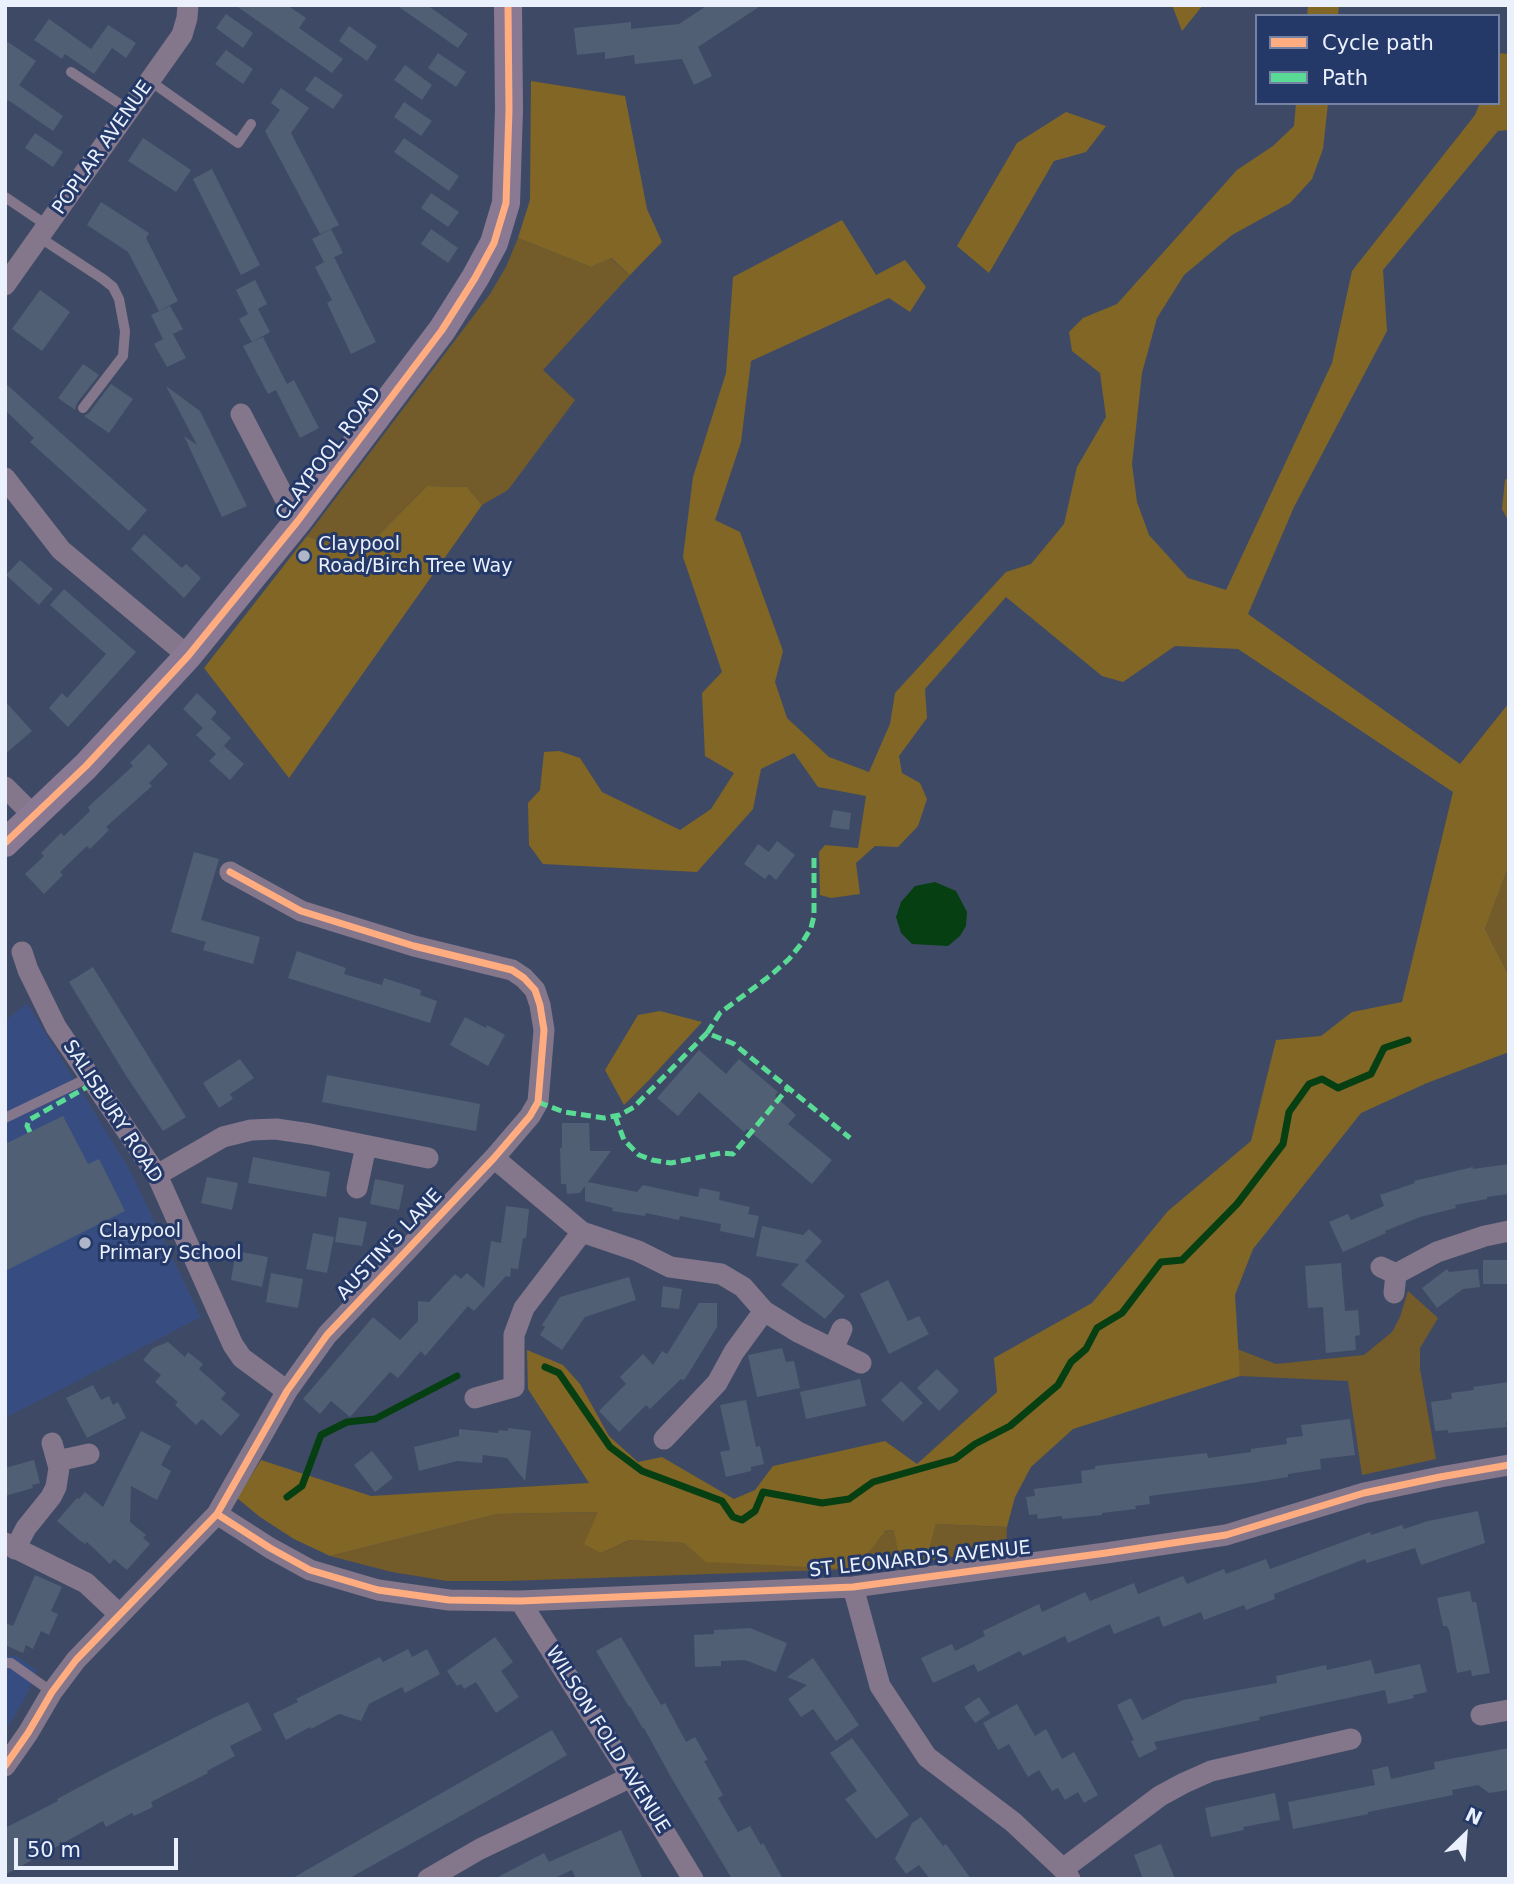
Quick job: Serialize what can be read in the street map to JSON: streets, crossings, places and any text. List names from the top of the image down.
{
  "streets": {
    "street": [
      "POPLAR AVENUE",
      "CLAYPOOL ROAD",
      "SALISBURY ROAD",
      "AUSTIN'S LANE",
      "ST LEONARD'S AVENUE",
      "WILSON FOLD AVENUE"
    ]
  },
  "crossings": [
    ["SALISBURY ROAD", "AUSTIN'S LANE"],
    ["AUSTIN'S LANE", "ST LEONARD'S AVENUE"],
    ["ST LEONARD'S AVENUE", "WILSON FOLD AVENUE"]
  ],
  "places": ["Claypool Road/Birch Tree Way", "Claypool Primary School"],
  "legend": ["Cycle path", "Path"],
  "scale_bar": "50 m",
  "north": "top right"
}
